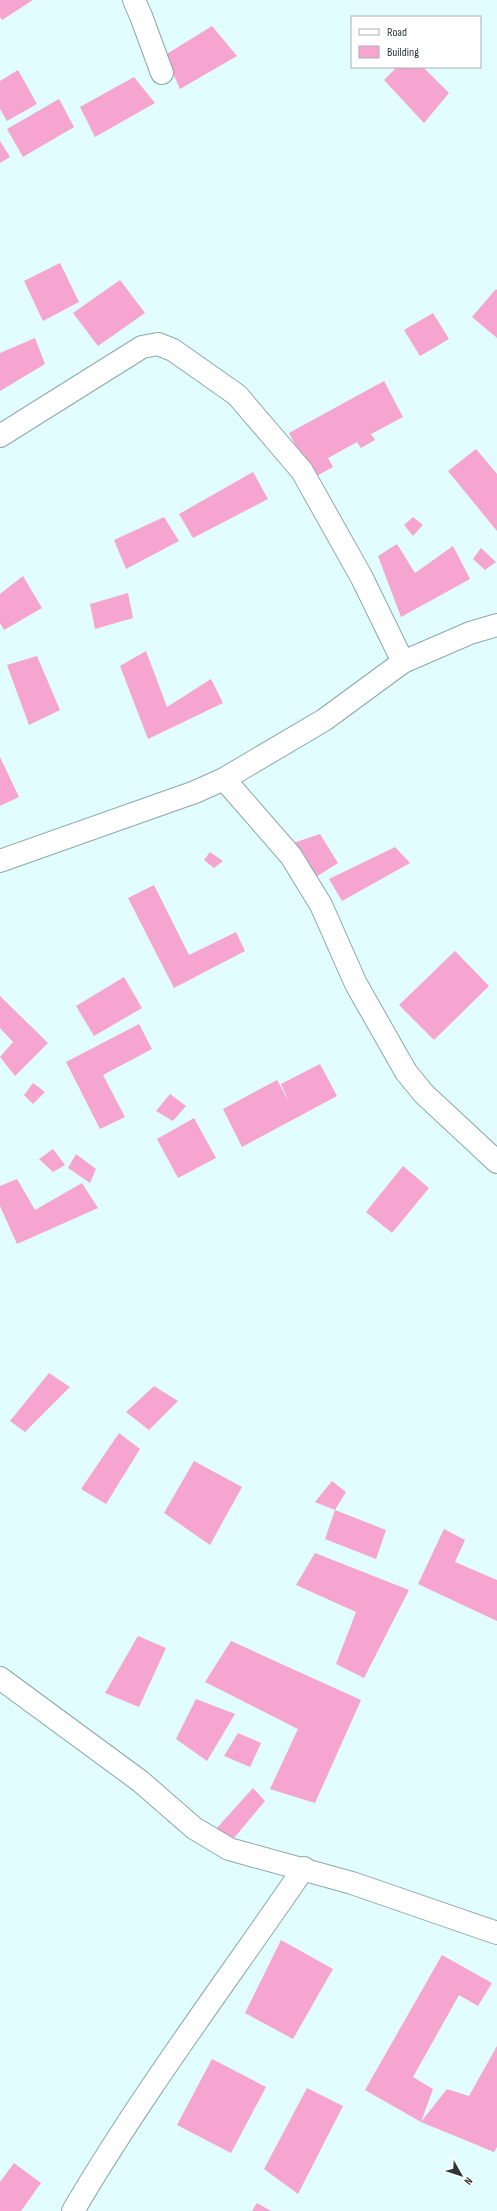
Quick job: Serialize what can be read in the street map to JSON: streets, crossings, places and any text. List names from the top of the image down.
{
  "legend": ["Road", "Building"],
  "north": "bottom right"
}
